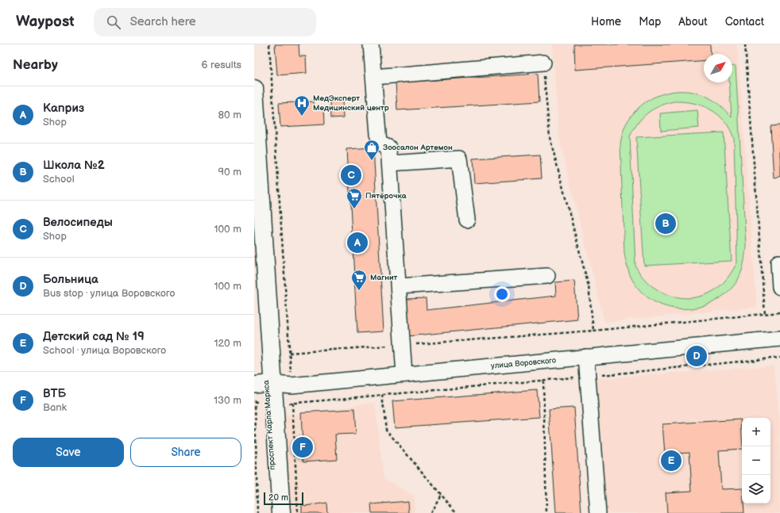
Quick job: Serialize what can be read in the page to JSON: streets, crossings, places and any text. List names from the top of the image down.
{
  "streets": {
    "main road": ["проспект Карла Маркса"],
    "street": ["улица Воровского"]
  },
  "crossings": [
    ["улица Воровского", "проспект Карла Маркса"]
  ],
  "places": {
    "hospital": ["МедЭксперт Медицинский центр"],
    "shop": ["Зоосалон Артемон"],
    "supermarket": ["Пятёрочка", "Магнит"]
  },
  "scale_bar": "20 m",
  "north": "top right",
  "page": {
    "header": "Waypost",
    "search": "Search here",
    "nav": [
      "Home",
      "Map",
      "About",
      "Contact"
    ],
    "heading": ["Nearby", "6 results"],
    "list": [
      {
        "mark": "A",
        "name": "Каприз",
        "note": "Shop",
        "value": "80 m"
      },
      {
        "mark": "B",
        "name": "Школа №2",
        "note": "School",
        "value": "90 m"
      },
      {
        "mark": "C",
        "name": "Велосипеды",
        "note": "Shop",
        "value": "100 m"
      },
      {
        "mark": "D",
        "name": "Больница",
        "note": "Bus stop · улица Воровского",
        "value": "100 m"
      },
      {
        "mark": "E",
        "name": "Детский сад № 19",
        "note": "School · улица Воровского",
        "value": "120 m"
      },
      {
        "mark": "F",
        "name": "ВТБ",
        "note": "Bank",
        "value": "130 m"
      }
    ],
    "pins": [
      "C",
      "B",
      "A",
      "D",
      "F",
      "E"
    ],
    "map_buttons": ["+", "−"],
    "buttons": ["Save", "Share"],
    "scale": "20 m"
  }
}
